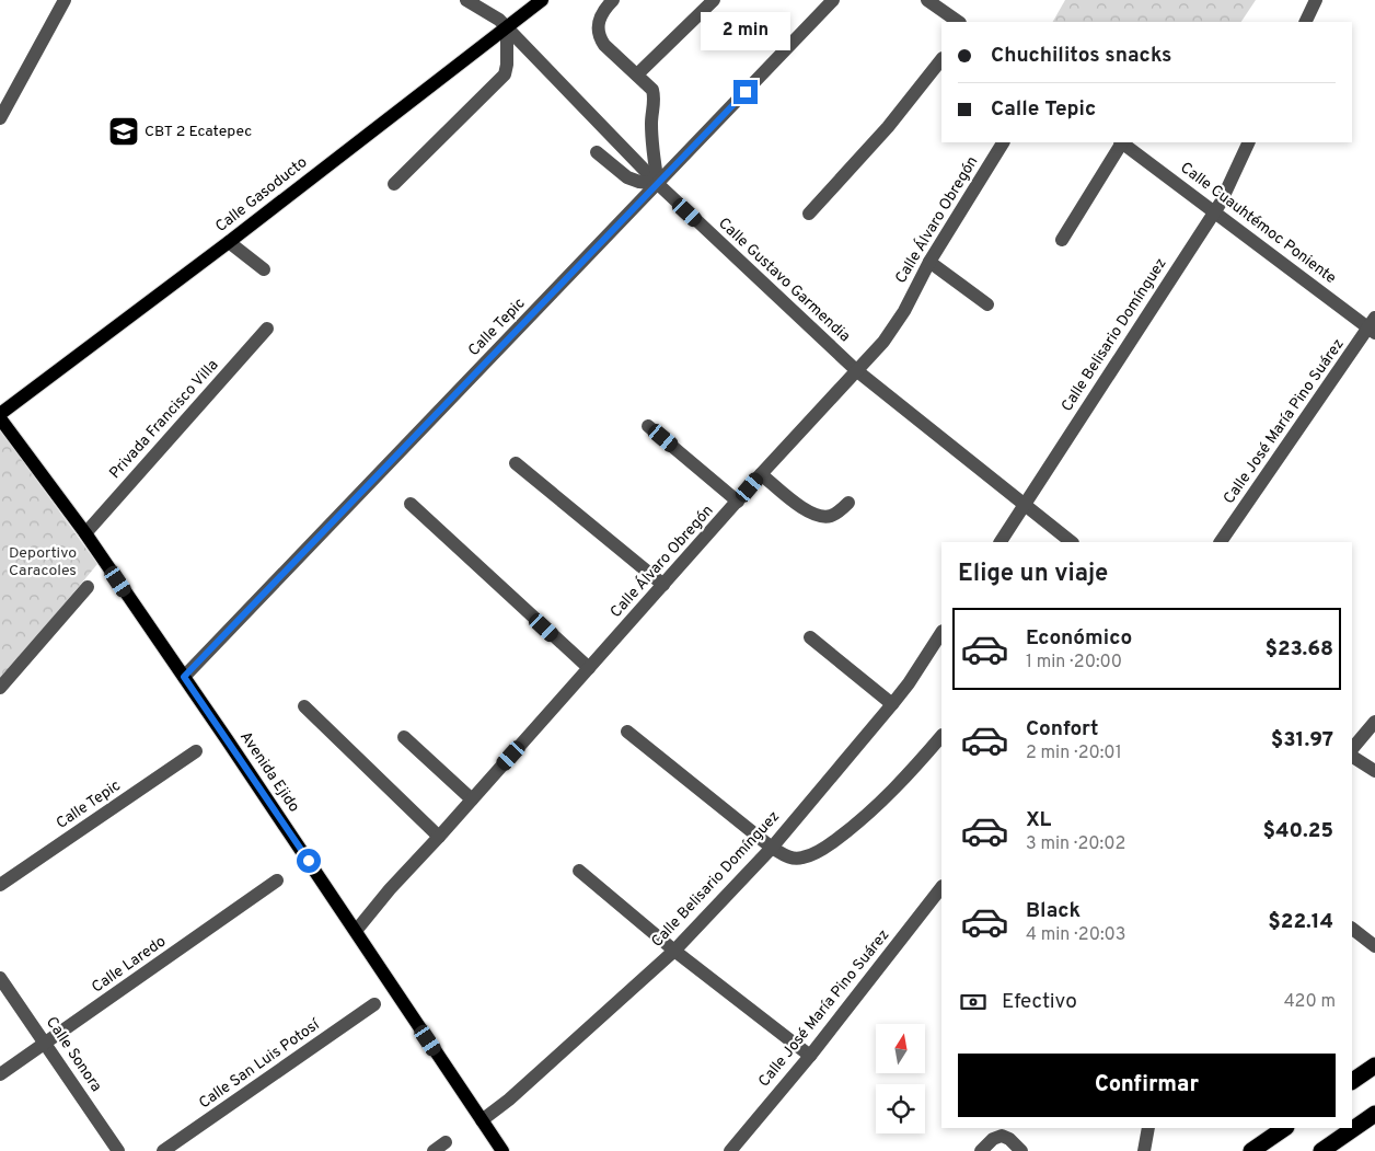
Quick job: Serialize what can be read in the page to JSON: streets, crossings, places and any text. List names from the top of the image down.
{
  "streets": {
    "main road": ["Calle Gasoducto", "Avenida Ejido"],
    "street": [
      "Calle Álvaro Obregón",
      "Calle Cuauhtémoc Poniente",
      "Calle Gustavo Garmendia",
      "Calle Tepic",
      "Calle Belisario Domínguez",
      "Privada Francisco Villa",
      "Calle José María Pino Suárez",
      "Calle Laredo",
      "Calle Sonora",
      "Calle San Luis Potosí"
    ]
  },
  "crossings": [
    ["Calle Gasoducto", "Calle Gustavo Garmendia"],
    ["Calle Gasoducto", "Avenida Ejido"],
    ["Calle Álvaro Obregón", "Calle Gustavo Garmendia"],
    ["Calle Álvaro Obregón", "Avenida Ejido"],
    ["Calle Cuauhtémoc Poniente", "Calle Belisario Domínguez"],
    ["Calle Cuauhtémoc Poniente", "Calle José María Pino Suárez"],
    ["Calle Gustavo Garmendia", "Calle Tepic"],
    ["Calle Gustavo Garmendia", "Calle Belisario Domínguez"],
    ["Calle Tepic", "Avenida Ejido"],
    ["Calle Belisario Domínguez", "Avenida Ejido"],
    ["Privada Francisco Villa", "Avenida Ejido"],
    ["Calle Laredo", "Calle Sonora"]
  ],
  "parks": ["Deportivo Caracoles"],
  "places": {
    "school or university": ["CBT 2 Ecatepec"]
  },
  "north": "top",
  "page": {
    "bubble": "2 min",
    "banner": ["Chuchilitos snacks", "Calle Tepic"],
    "heading": "Elige un viaje",
    "list": [
      {
        "name": "Económico",
        "note": "1 min · 20:00",
        "value": "$23.68"
      },
      {
        "name": "Confort",
        "note": "2 min · 20:01",
        "value": "$31.97"
      },
      {
        "name": "XL",
        "note": "3 min · 20:02",
        "value": "$40.25"
      },
      {
        "name": "Black",
        "note": "4 min · 20:03",
        "value": "$22.14"
      }
    ],
    "pay": ["Efectivo", "420 m"],
    "buttons": "Confirmar"
  }
}
